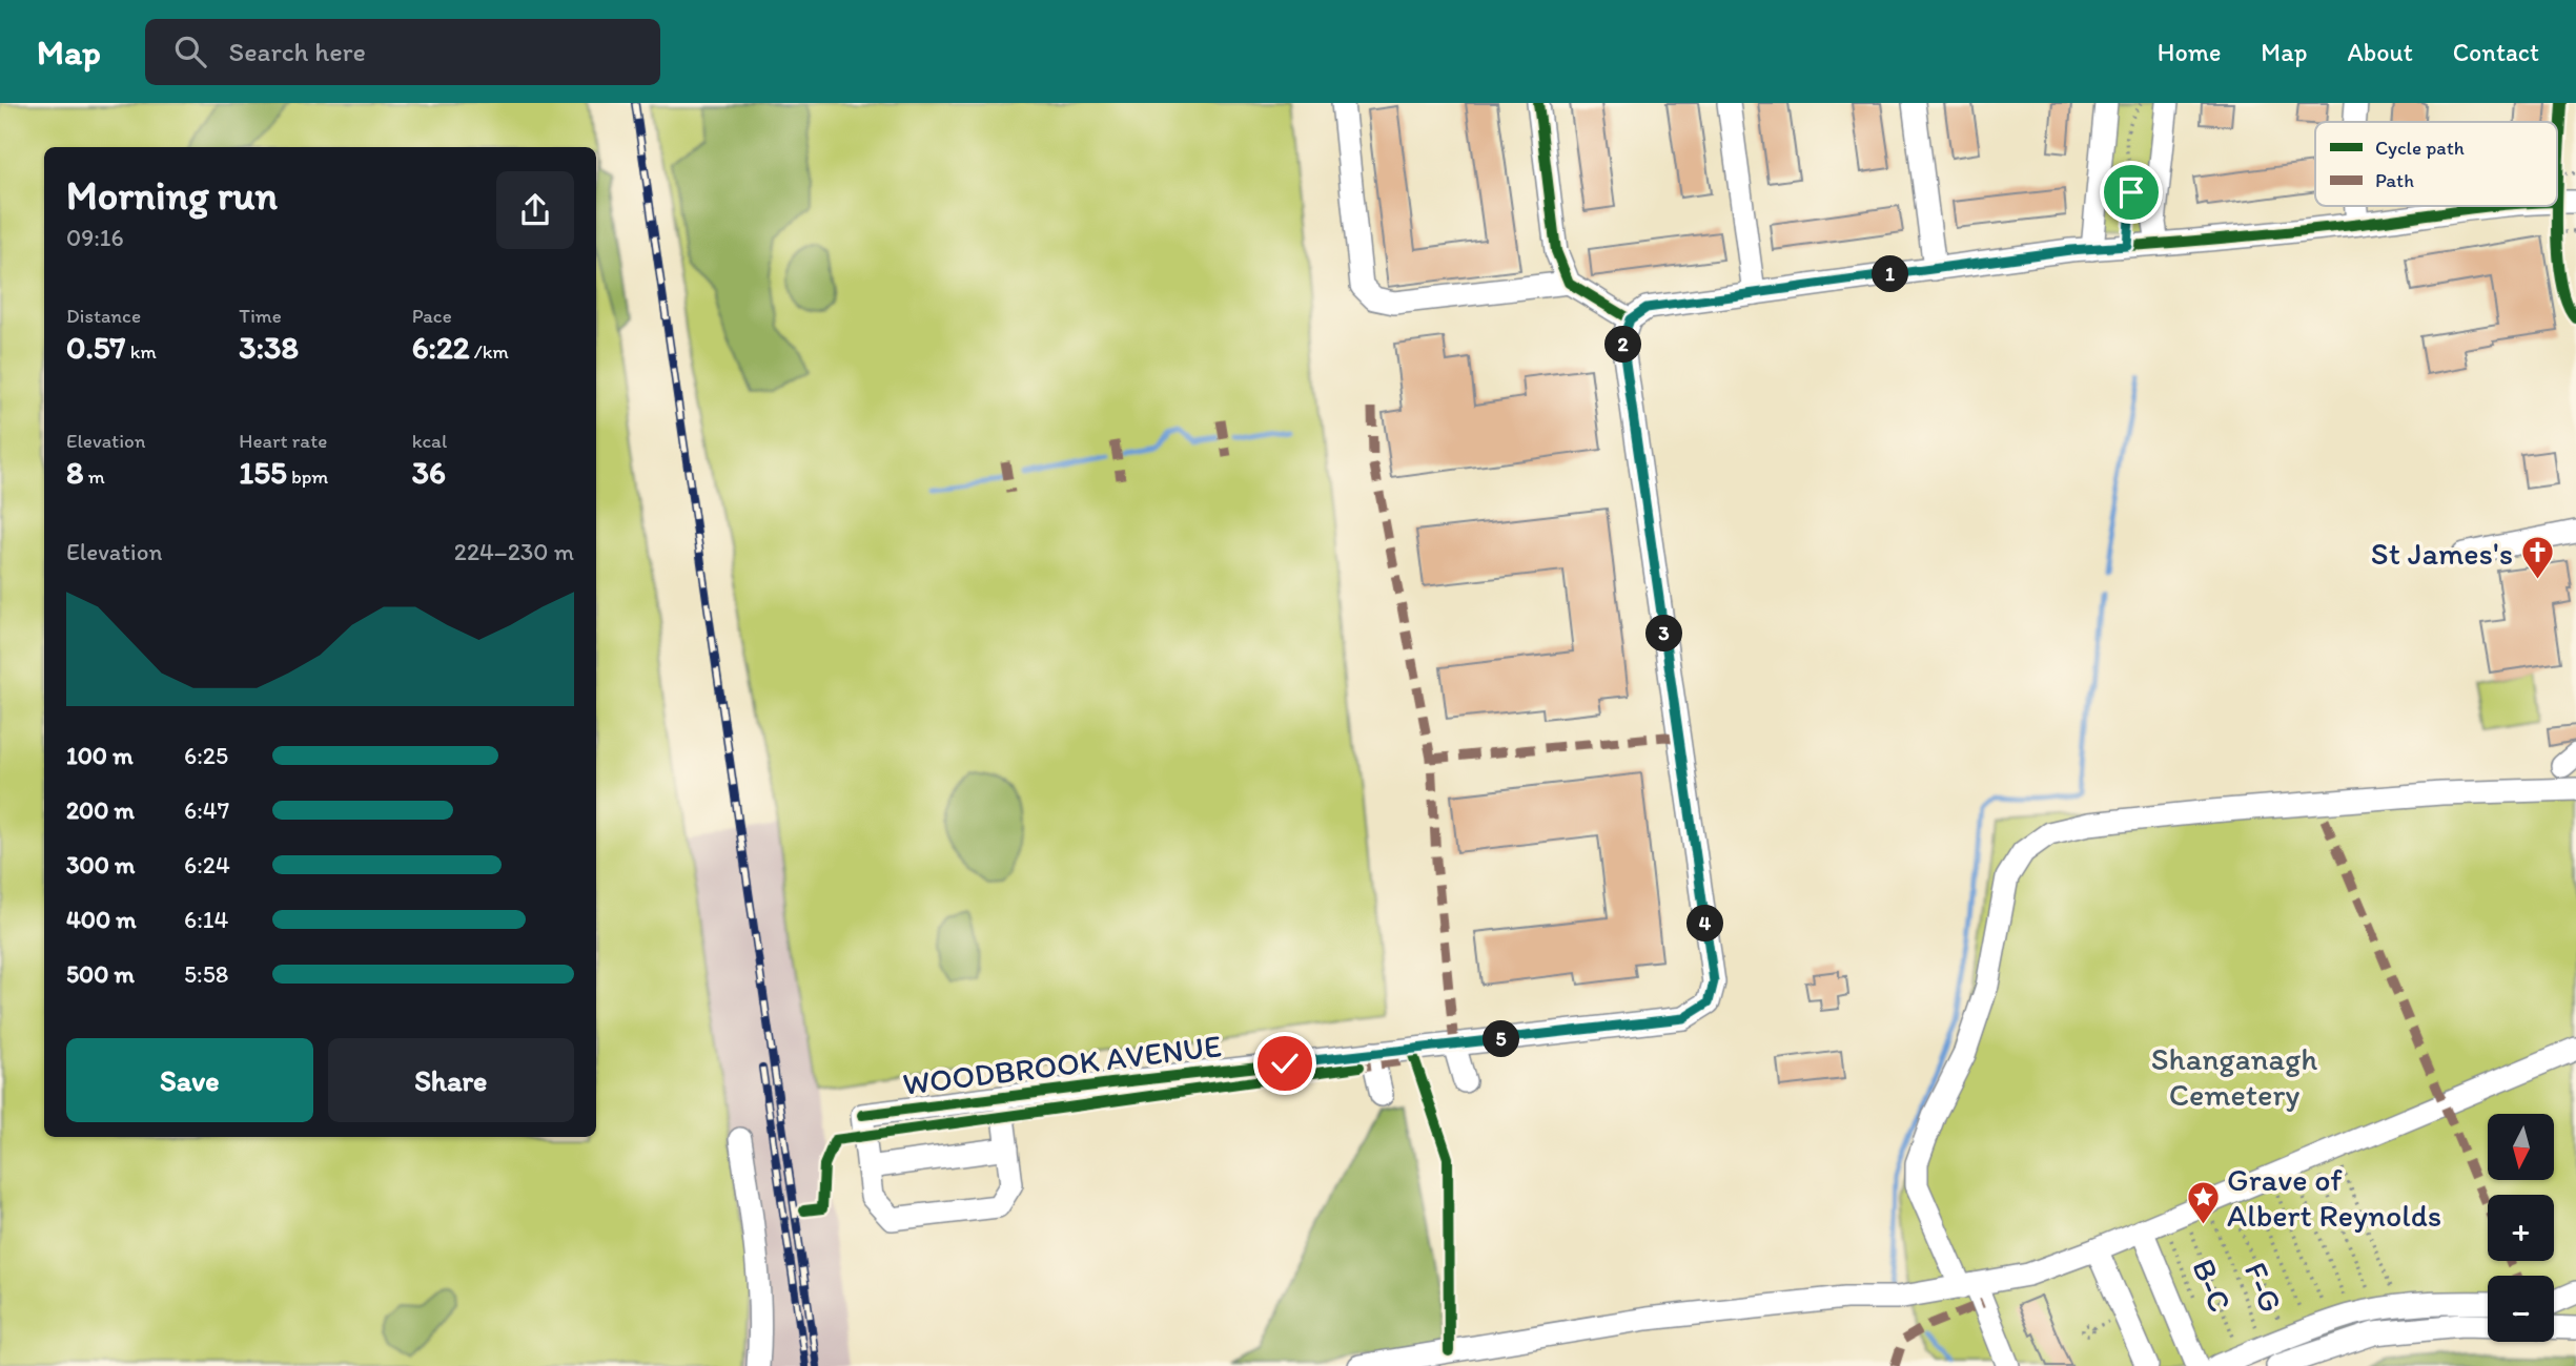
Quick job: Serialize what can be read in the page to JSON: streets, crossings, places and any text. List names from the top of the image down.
{
  "streets": {
    "street": ["WOODBROOK AVENUE"],
    "path": ["B-C", "F-G"]
  },
  "parks": ["Shanganagh Cemetery"],
  "places": {
    "church": ["St James's"],
    "place": ["Grave of Albert Reynolds"]
  },
  "legend": ["Cycle path", "Path"],
  "north": "bottom",
  "page": {
    "header": "Map",
    "search": "Search here",
    "nav": [
      "Home",
      "Map",
      "About",
      "Contact"
    ],
    "heading": ["Morning run", "09:16"],
    "pins": [
      "1",
      "2",
      "3",
      "4",
      "5"
    ],
    "stats": [
      ["Distance", "0.57 km"],
      ["Time", "3:38"],
      ["Pace", "6:22 /km"],
      ["Elevation", "8 m"],
      ["Heart rate", "155 bpm"],
      ["kcal", "36"]
    ],
    "chart": ["Elevation", "224–230 m"],
    "list": [
      {
        "name": "100 m",
        "note": "6:25"
      },
      {
        "name": "200 m",
        "note": "6:47"
      },
      {
        "name": "300 m",
        "note": "6:24"
      },
      {
        "name": "400 m",
        "note": "6:14"
      },
      {
        "name": "500 m",
        "note": "5:58"
      }
    ],
    "buttons": ["Save", "Share"],
    "map_buttons": ["+", "−"]
  }
}
